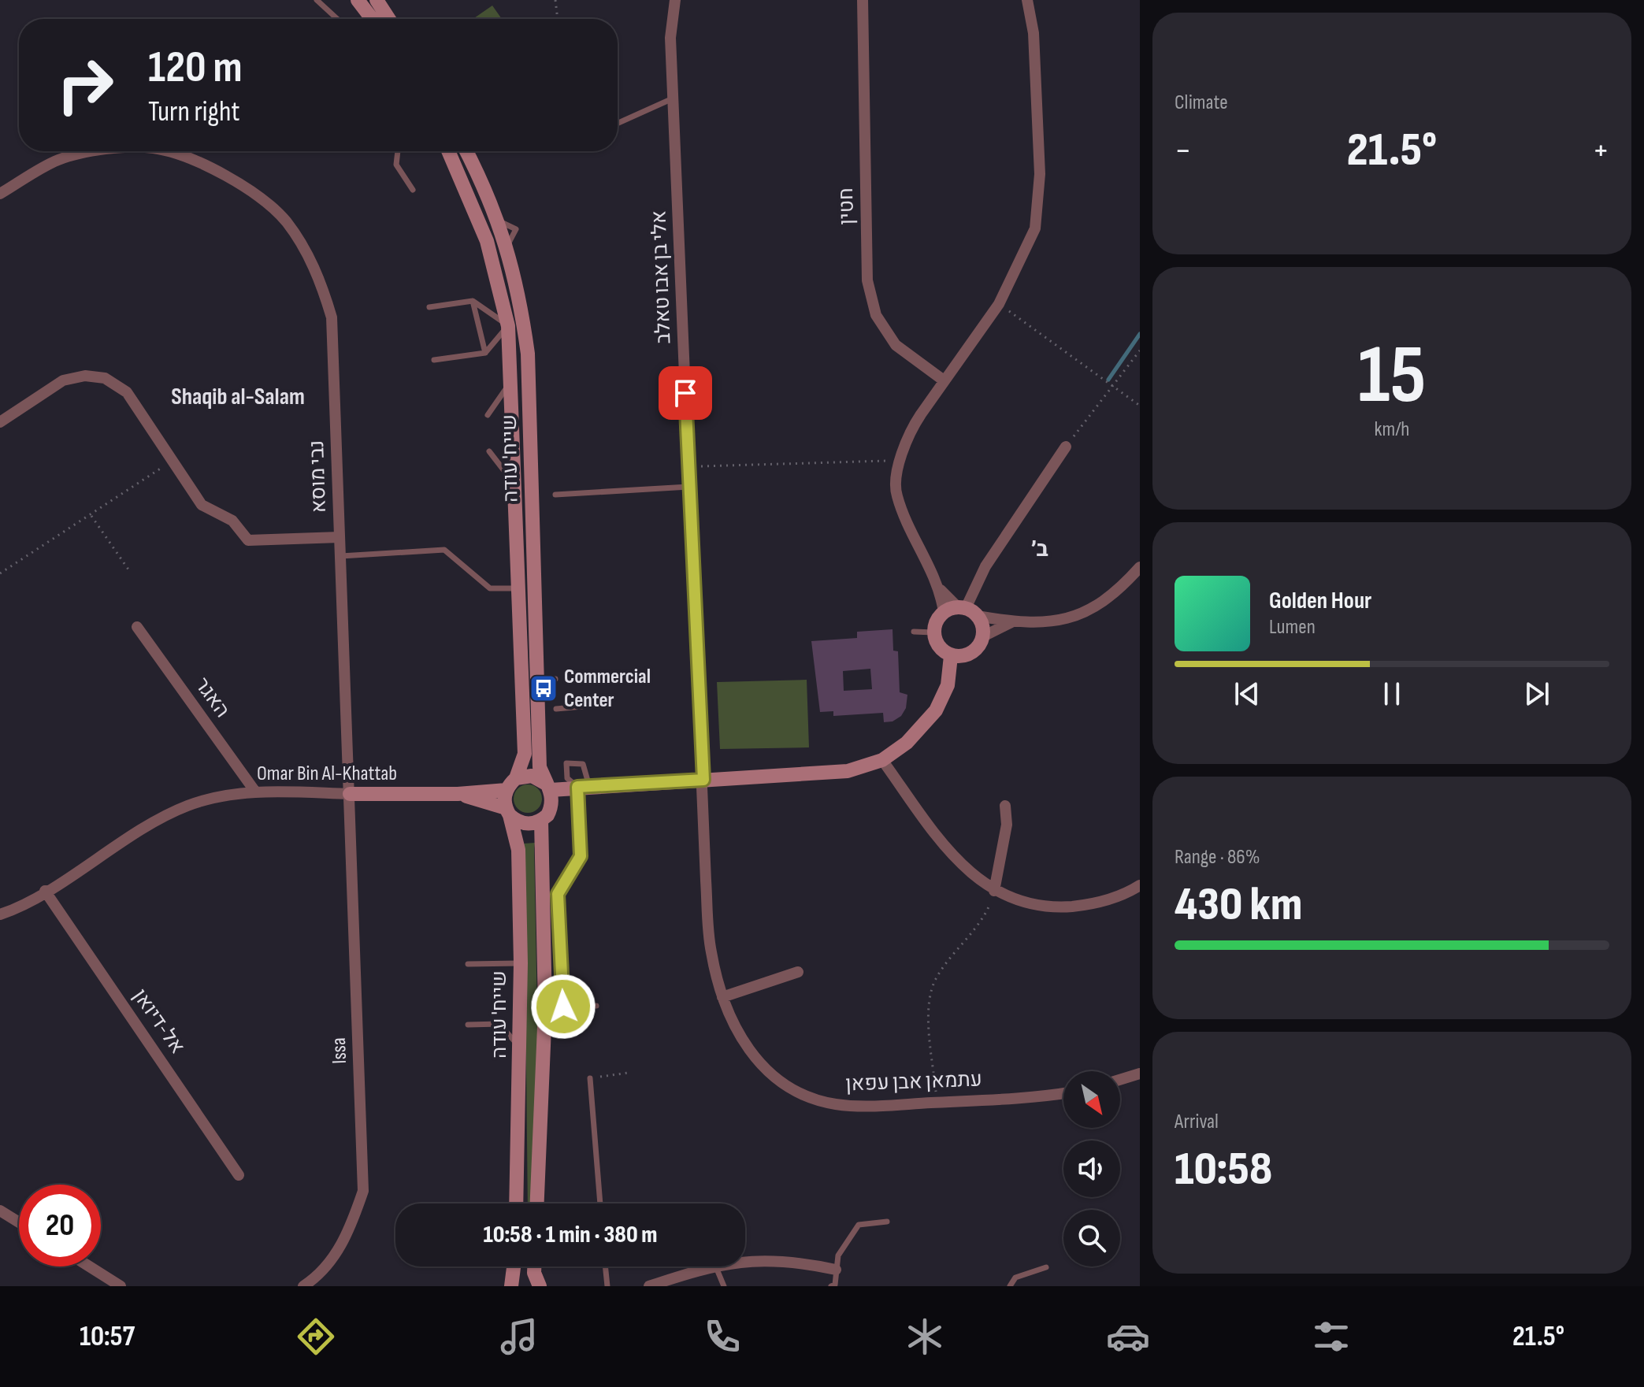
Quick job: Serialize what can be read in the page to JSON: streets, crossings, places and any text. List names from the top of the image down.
{
  "streets": {
    "main road": ["שייח' עודה", "Omar Bin Al-Khattab"],
    "street": [
      "חטין",
      "אלי בן אבו טאלב",
      "נבי מוסא",
      "האגר",
      "אל-דיואן",
      "Issa",
      "עתמאן אבן עפאן"
    ]
  },
  "crossings": [
    ["אלי בן אבו טאלב", "עתמאן אבן עפאן"],
    ["שייח' עודה", "Omar Bin Al-Khattab"],
    ["נבי מוסא", "Omar Bin Al-Khattab"],
    ["נבי מוסא", "Issa"],
    ["האגר", "Omar Bin Al-Khattab"],
    ["Omar Bin Al-Khattab", "אל-דיואן"],
    ["Omar Bin Al-Khattab", "Issa"]
  ],
  "districts": ["Shaqib al-Salam", "ב׳"],
  "places": {
    "bus stop": ["Commercial Center"]
  },
  "north": "bottom right",
  "page": {
    "tile": [
      "Climate",
      ["15", "km/h"],
      ["Range · 86%", "430 km"],
      ["Arrival", "10:58"]
    ],
    "turn": ["120 m", "Turn right"],
    "heat": ["−", "21.5°", "+"],
    "song": ["Golden Hour", "Lumen"],
    "limit": "20",
    "trip": "10:58 · 1 min · 380 m",
    "tabs": ["10:57", "21.5°"]
  }
}
